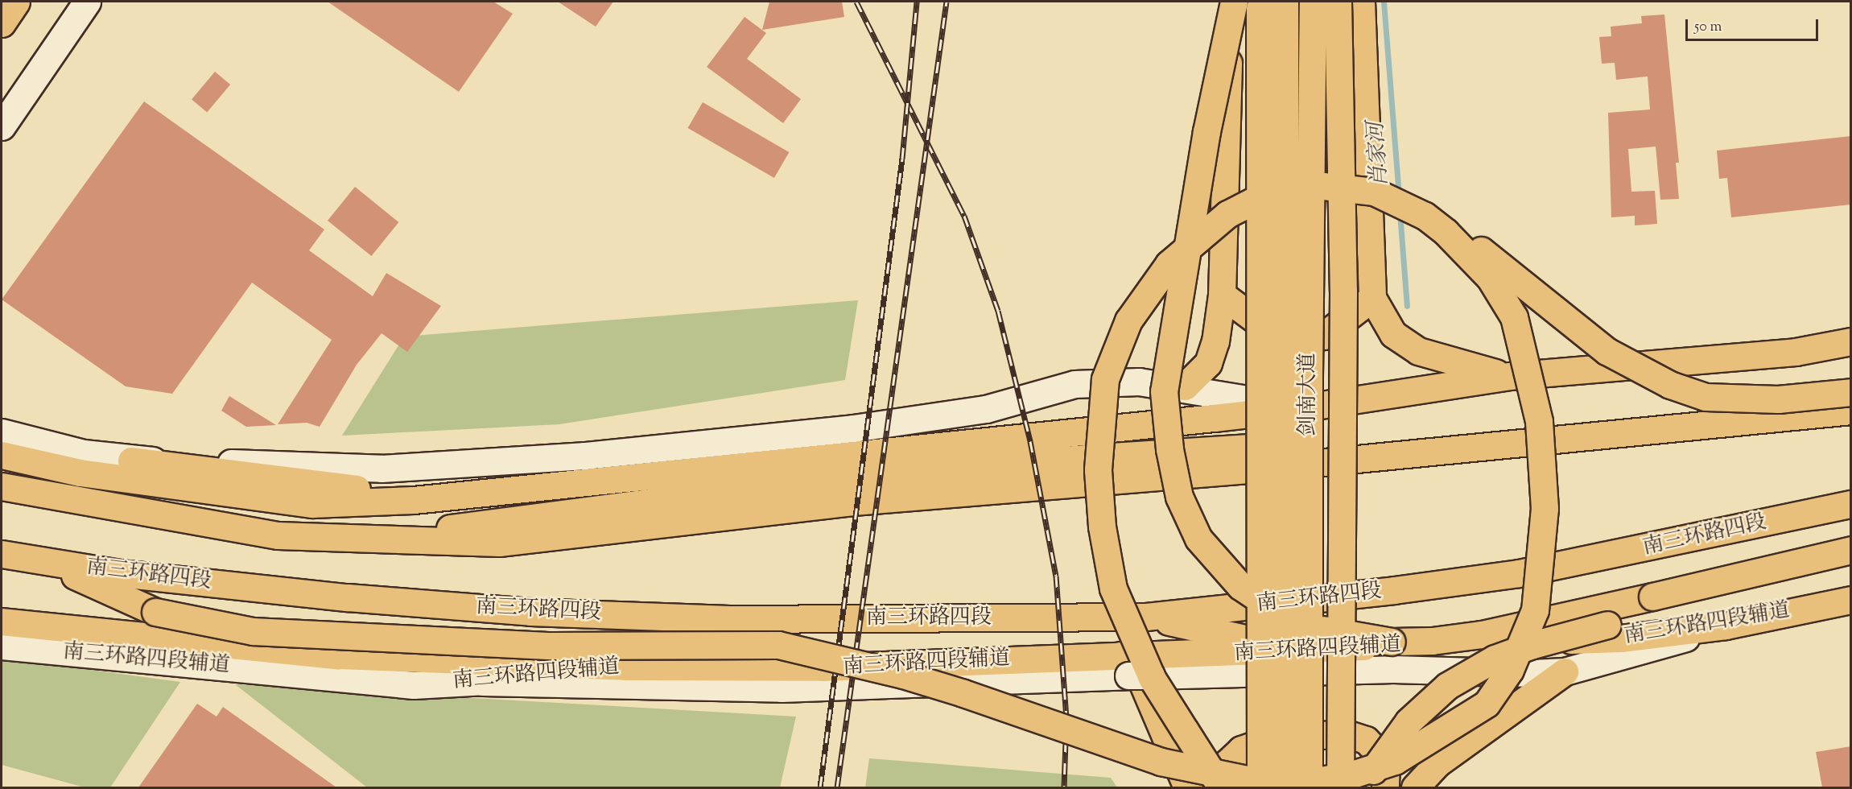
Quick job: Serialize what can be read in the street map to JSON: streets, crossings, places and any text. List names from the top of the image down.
{
  "streets": {
    "main road": ["剑南大道", "南三环路四段", "南三环路四段辅道"]
  },
  "water": ["肖家河"],
  "scale_bar": "50 m"
}
